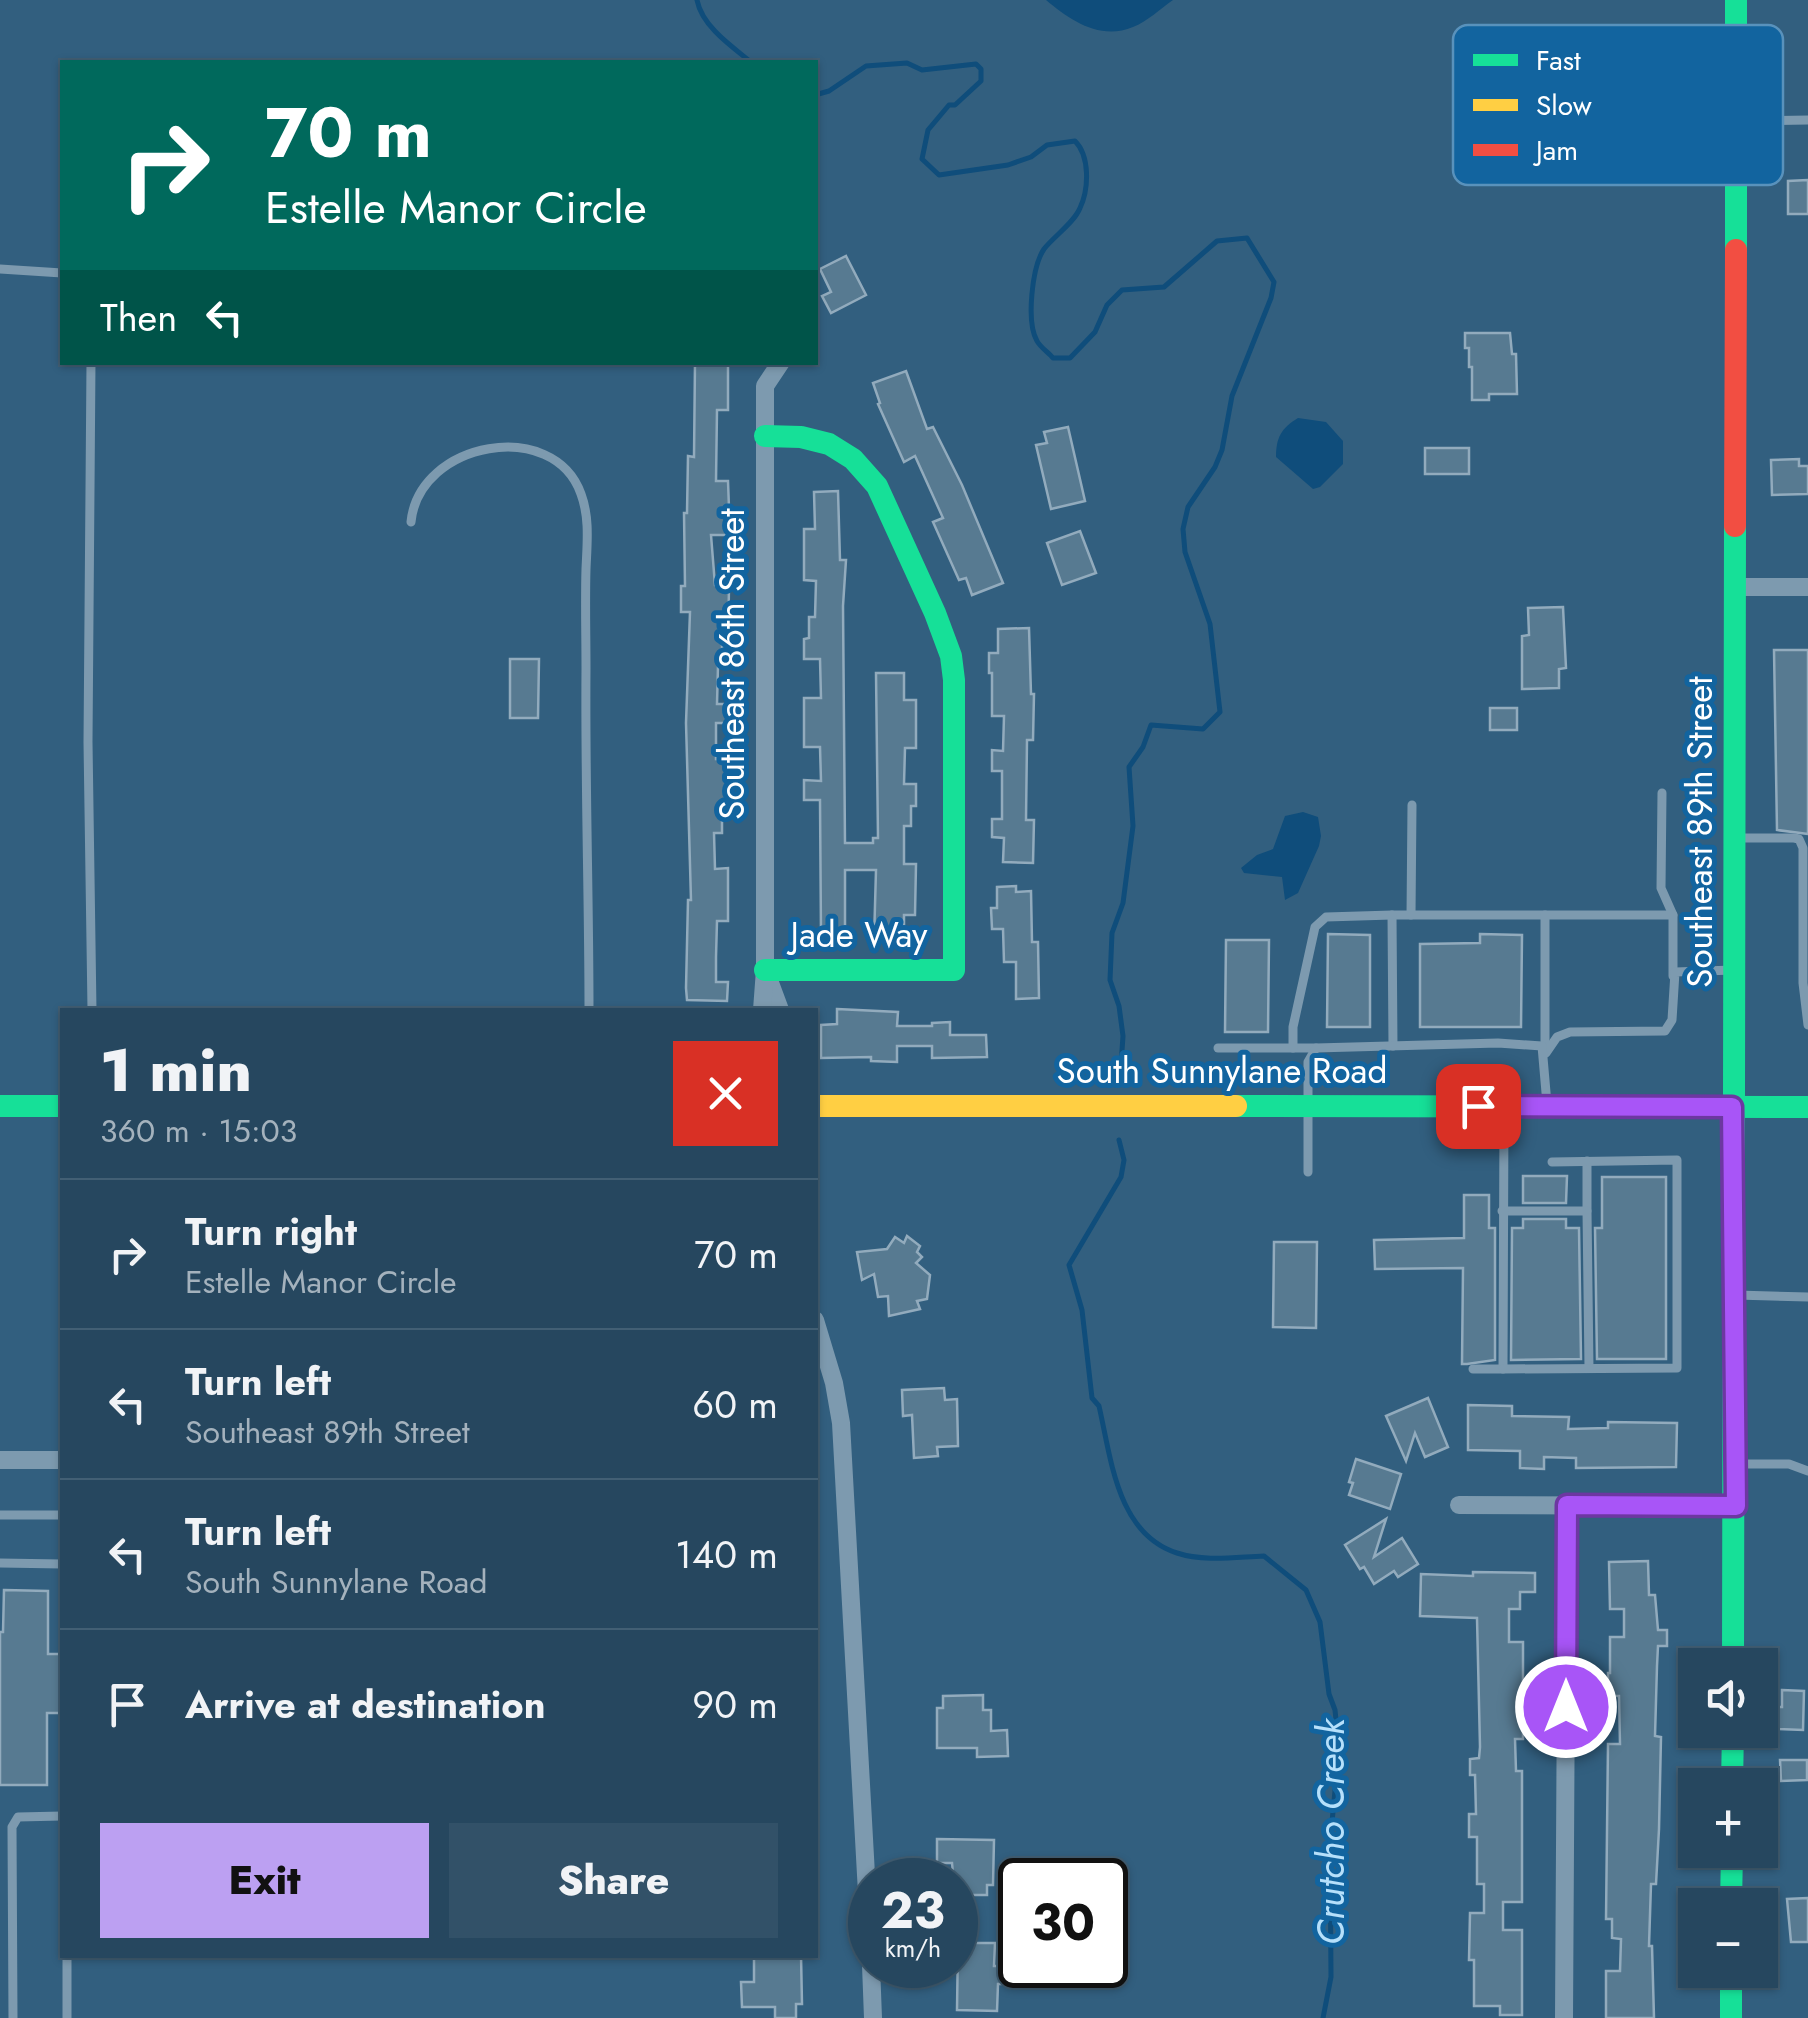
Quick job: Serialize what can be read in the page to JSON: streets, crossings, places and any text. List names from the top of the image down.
{
  "streets": {
    "street": [
      "Southeast 86th Street",
      "Southeast 89th Street",
      "Jade Way",
      "South Sunnylane Road"
    ]
  },
  "crossings": [
    ["Southeast 86th Street", "Jade Way"],
    ["Southeast 89th Street", "South Sunnylane Road"]
  ],
  "water": ["Crutcho Creek"],
  "legend": ["Fast", "Slow", "Jam"],
  "page": {
    "turn": ["70 m", "Estelle Manor Circle"],
    "then": "Then",
    "heading": ["1 min", "360 m · 15:03"],
    "list": [
      {
        "name": "Turn right",
        "note": "Estelle Manor Circle",
        "value": "70 m"
      },
      {
        "name": "Turn left",
        "note": "Southeast 89th Street",
        "value": "60 m"
      },
      {
        "name": "Turn left",
        "note": "South Sunnylane Road",
        "value": "140 m"
      },
      {
        "name": "Arrive at destination",
        "value": "90 m"
      }
    ],
    "map_buttons": ["+", "−"],
    "buttons": ["Exit", "Share"],
    "speed": "23 km/h",
    "limit": "30"
  }
}
